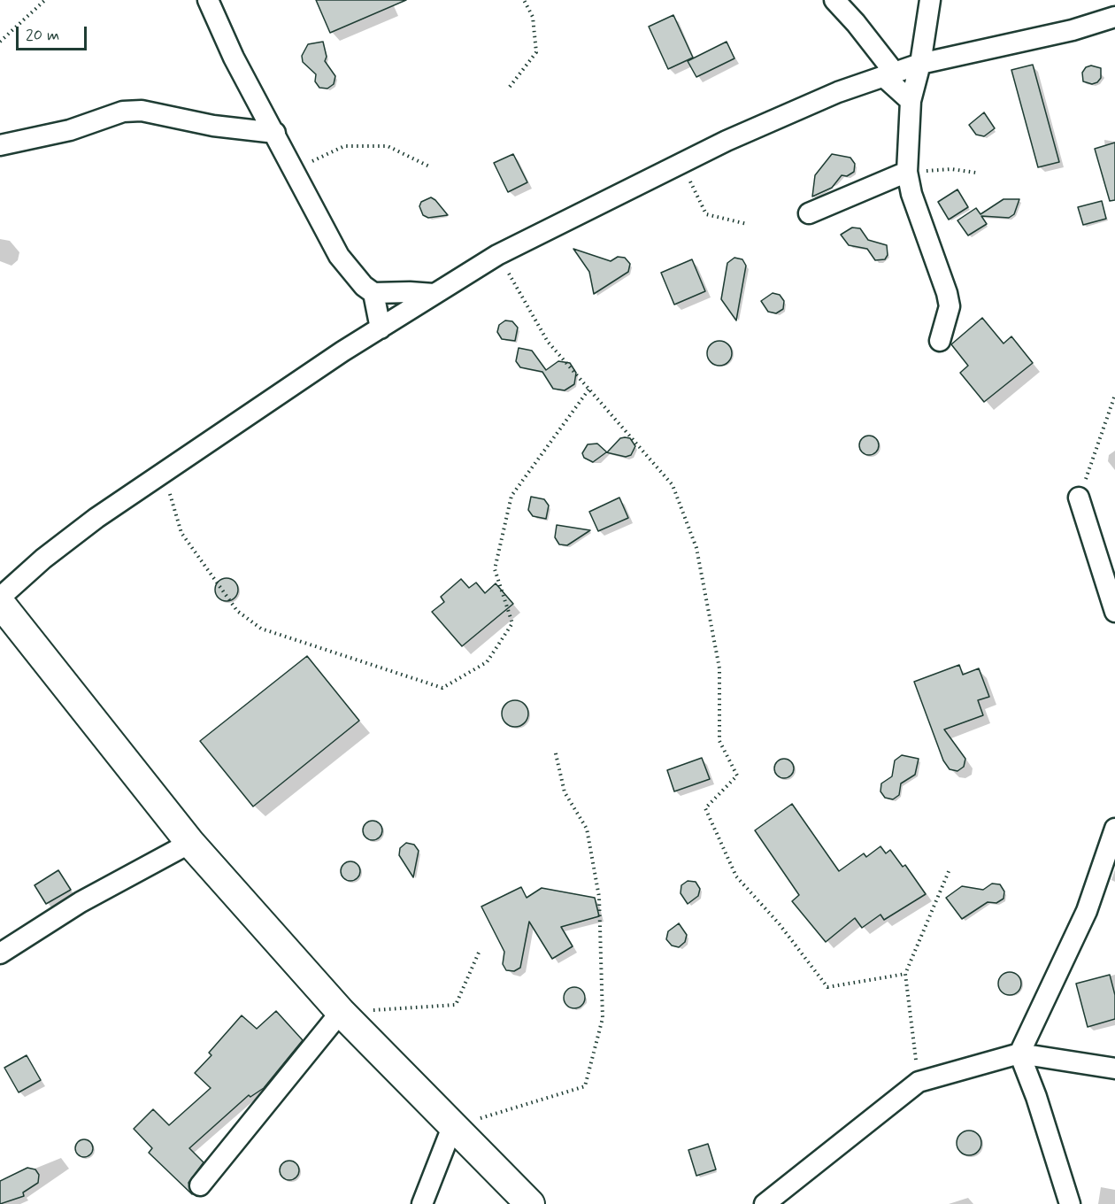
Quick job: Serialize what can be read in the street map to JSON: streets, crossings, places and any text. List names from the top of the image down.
{
  "scale_bar": "20 m"
}
